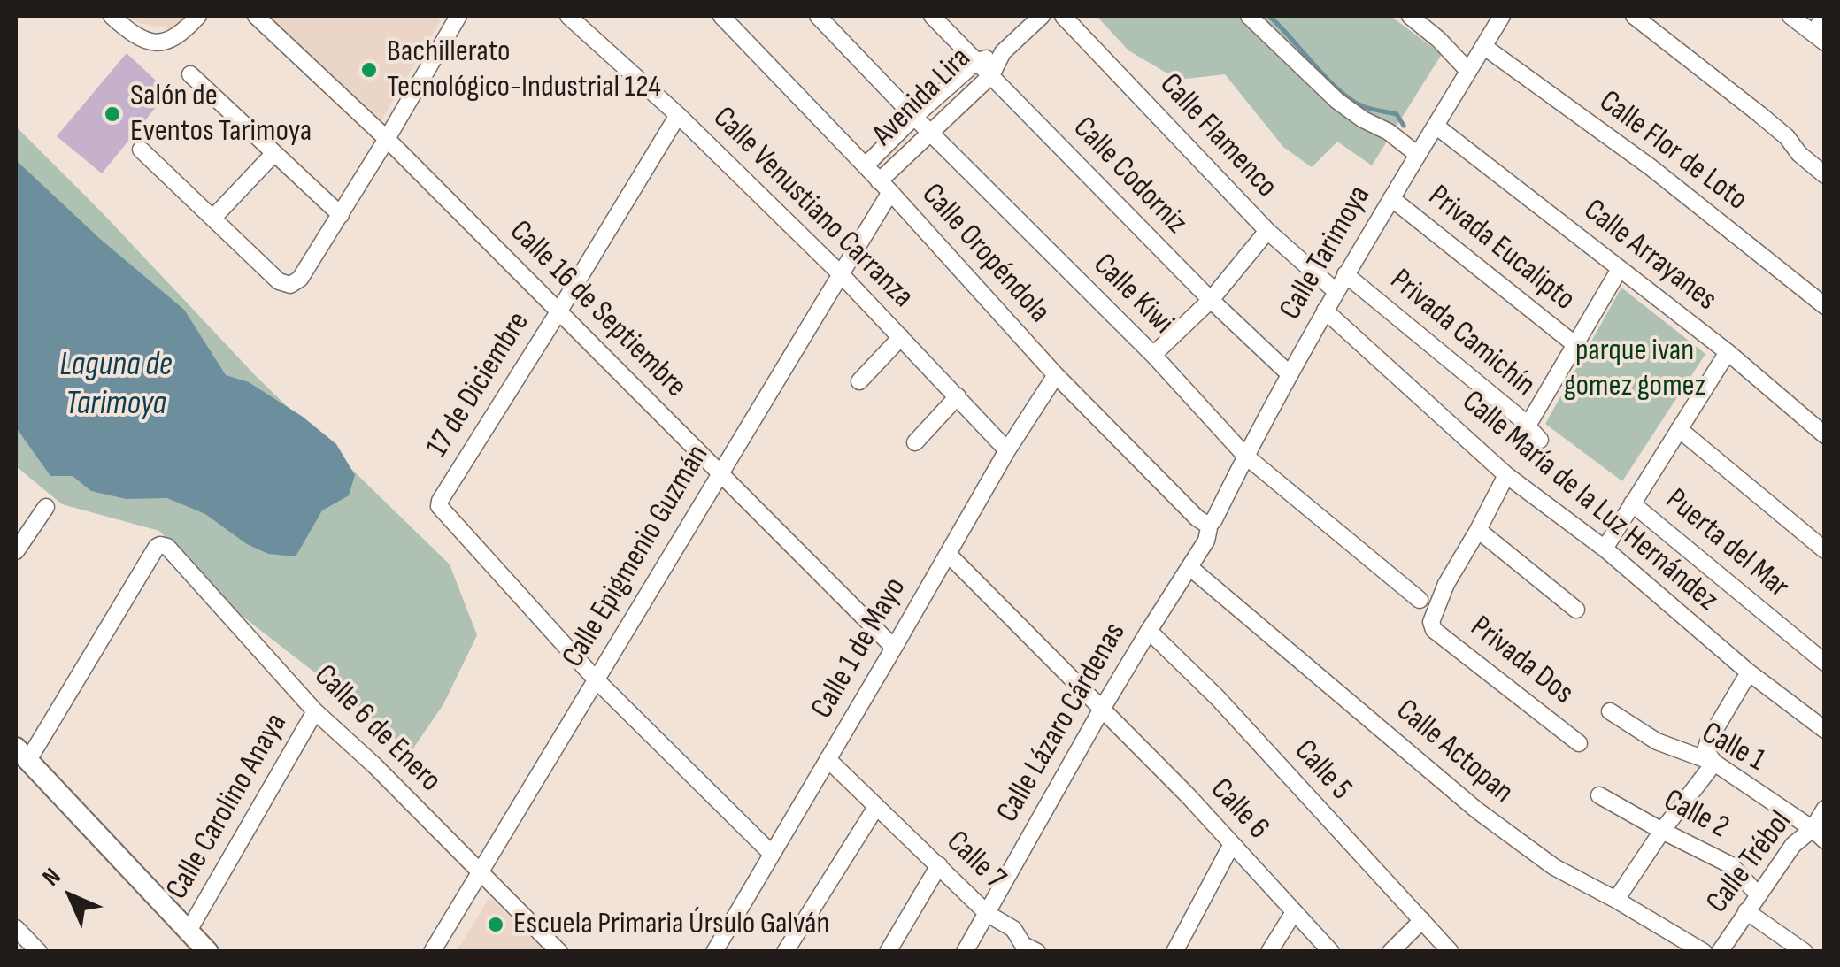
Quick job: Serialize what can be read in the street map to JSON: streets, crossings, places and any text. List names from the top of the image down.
{
  "streets": {
    "street": [
      "Avenida Lira",
      "Calle Flamenco",
      "Calle Flor de Loto",
      "Calle Codorniz",
      "Calle Venustiano Carranza",
      "Privada Eucalipto",
      "Calle Tarimoya",
      "Calle Oropéndola",
      "Calle Arrayanes",
      "Calle Kiwi",
      "Calle 16 de Septiembre",
      "Privada Camichín",
      "17 de Diciembre",
      "Calle María de la Luz Hernández",
      "Puerta del Mar",
      "Calle Epigmenio Guzmán",
      "Calle 1 de Mayo",
      "Privada Dos",
      "Calle Lázaro Cárdenas",
      "Calle 6 de Enero",
      "Calle 1",
      "Calle Actopan",
      "Calle 5",
      "Calle Carolino Anaya",
      "Calle 6",
      "Calle 2",
      "Calle 7",
      "Calle Trébol"
    ]
  },
  "crossings": [
    ["Avenida Lira", "Calle Codorniz"],
    ["Avenida Lira", "Calle Oropéndola"],
    ["Avenida Lira", "Calle Kiwi"],
    ["Avenida Lira", "Calle Epigmenio Guzmán"],
    ["Calle Flamenco", "Calle Tarimoya"],
    ["Calle Flor de Loto", "Calle Tarimoya"],
    ["Calle Codorniz", "Calle Tarimoya"],
    ["Calle Venustiano Carranza", "17 de Diciembre"],
    ["Calle Venustiano Carranza", "Calle Epigmenio Guzmán"],
    ["Calle Venustiano Carranza", "Calle 1 de Mayo"],
    ["Privada Eucalipto", "Calle Tarimoya"],
    ["Calle Tarimoya", "Calle Oropéndola"],
    ["Calle Tarimoya", "Calle Arrayanes"],
    ["Calle Tarimoya", "Calle Kiwi"],
    ["Calle Tarimoya", "Privada Camichín"],
    ["Calle Tarimoya", "Calle María de la Luz Hernández"],
    ["Calle Tarimoya", "Calle Lázaro Cárdenas"],
    ["Calle Oropéndola", "Calle Epigmenio Guzmán"],
    ["Calle Oropéndola", "Calle 1 de Mayo"],
    ["Calle Oropéndola", "Calle Lázaro Cárdenas"],
    ["Calle 16 de Septiembre", "17 de Diciembre"],
    ["Calle 16 de Septiembre", "Calle Epigmenio Guzmán"],
    ["Calle 16 de Septiembre", "Calle 1 de Mayo"],
    ["17 de Diciembre", "Calle Epigmenio Guzmán"],
    ["Calle Epigmenio Guzmán", "Calle 6 de Enero"],
    ["Calle 1 de Mayo", "Calle 6"],
    ["Calle 1 de Mayo", "Calle 7"],
    ["Calle Lázaro Cárdenas", "Calle Actopan"],
    ["Calle Lázaro Cárdenas", "Calle 5"],
    ["Calle Lázaro Cárdenas", "Calle 6"],
    ["Calle Lázaro Cárdenas", "Calle 7"],
    ["Calle 6 de Enero", "Calle Carolino Anaya"],
    ["Calle 1", "Calle Trébol"],
    ["Calle 2", "Calle Trébol"]
  ],
  "water": ["Laguna de Tarimoya"],
  "parks": ["parque ivan gomez gomez"],
  "places": ["Bachillerato Tecnológico-Industrial 124", "Salón de Eventos Tarimoya", "Escuela Primaria Úrsulo Galván"],
  "north": "top left"
}
